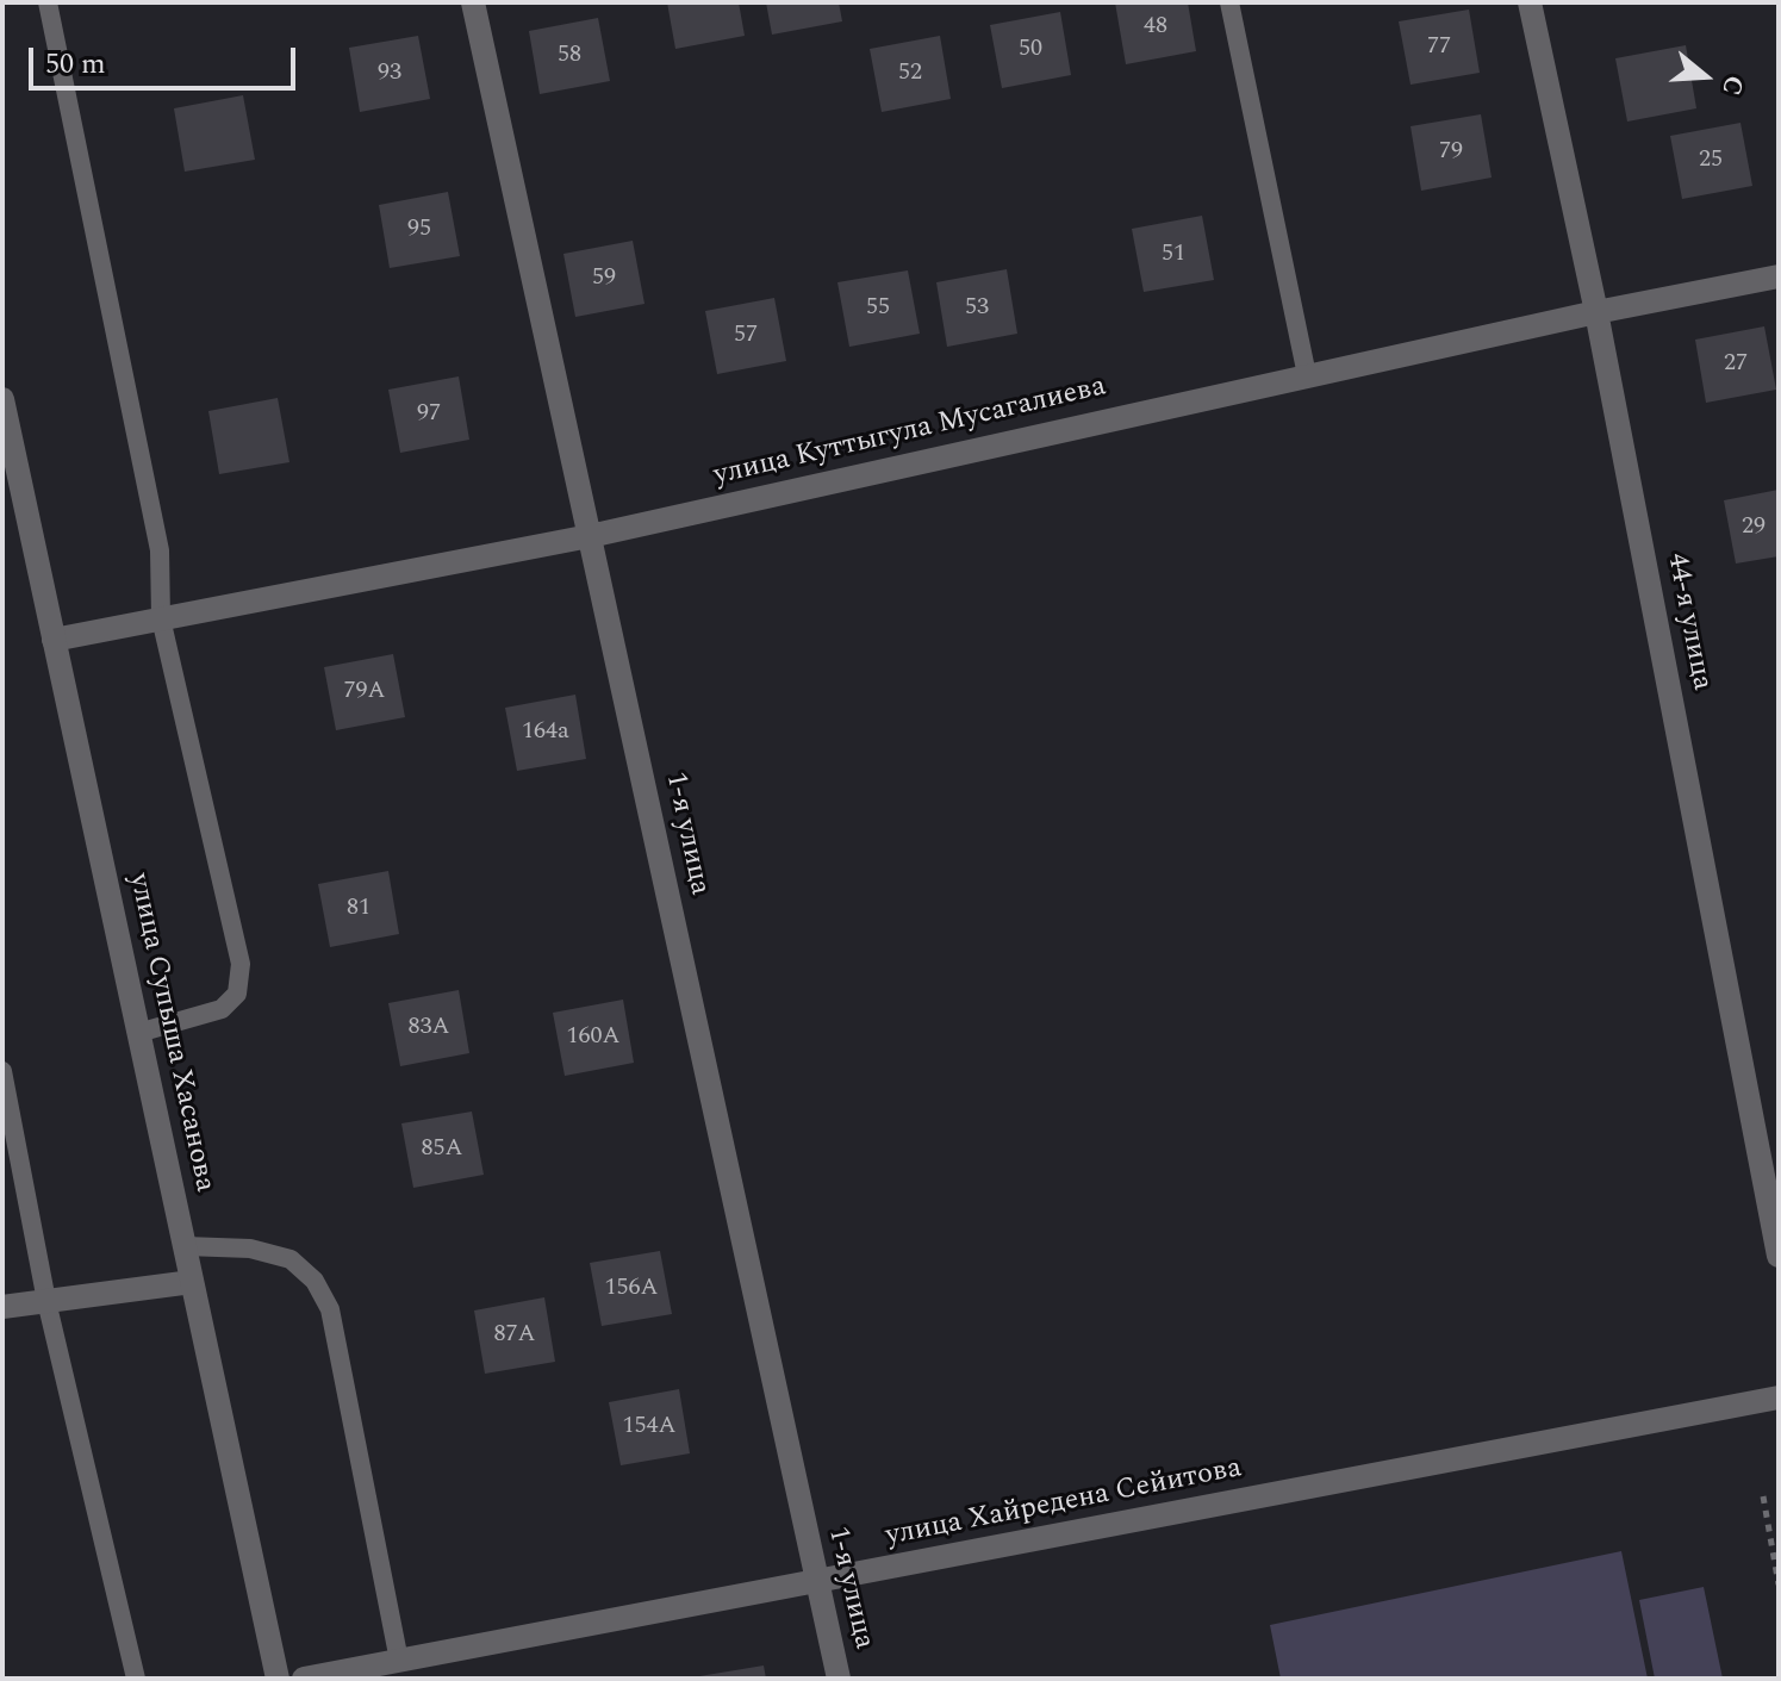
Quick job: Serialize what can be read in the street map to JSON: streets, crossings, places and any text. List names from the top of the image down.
{
  "streets": {
    "street": [
      "улица Куттыгула Мусагалиева",
      "44-я улица",
      "1-я улица",
      "улица Супыша Хасанова",
      "улица Хайредена Сейитова"
    ]
  },
  "crossings": [
    ["улица Куттыгула Мусагалиева", "44-я улица"],
    ["улица Куттыгула Мусагалиева", "1-я улица"],
    ["улица Куттыгула Мусагалиева", "улица Супыша Хасанова"],
    ["1-я улица", "улица Хайредена Сейитова"]
  ],
  "house_numbers": [
    "48",
    "77",
    "50",
    "58",
    "93",
    "52",
    "79",
    "25",
    "95",
    "51",
    "59",
    "55",
    "53",
    "57",
    "27",
    "97",
    "29",
    "79А",
    "164а",
    "81",
    "83А",
    "160А",
    "85А",
    "156А",
    "87А",
    "154А"
  ],
  "scale_bar": "50 m",
  "north": "right"
}
